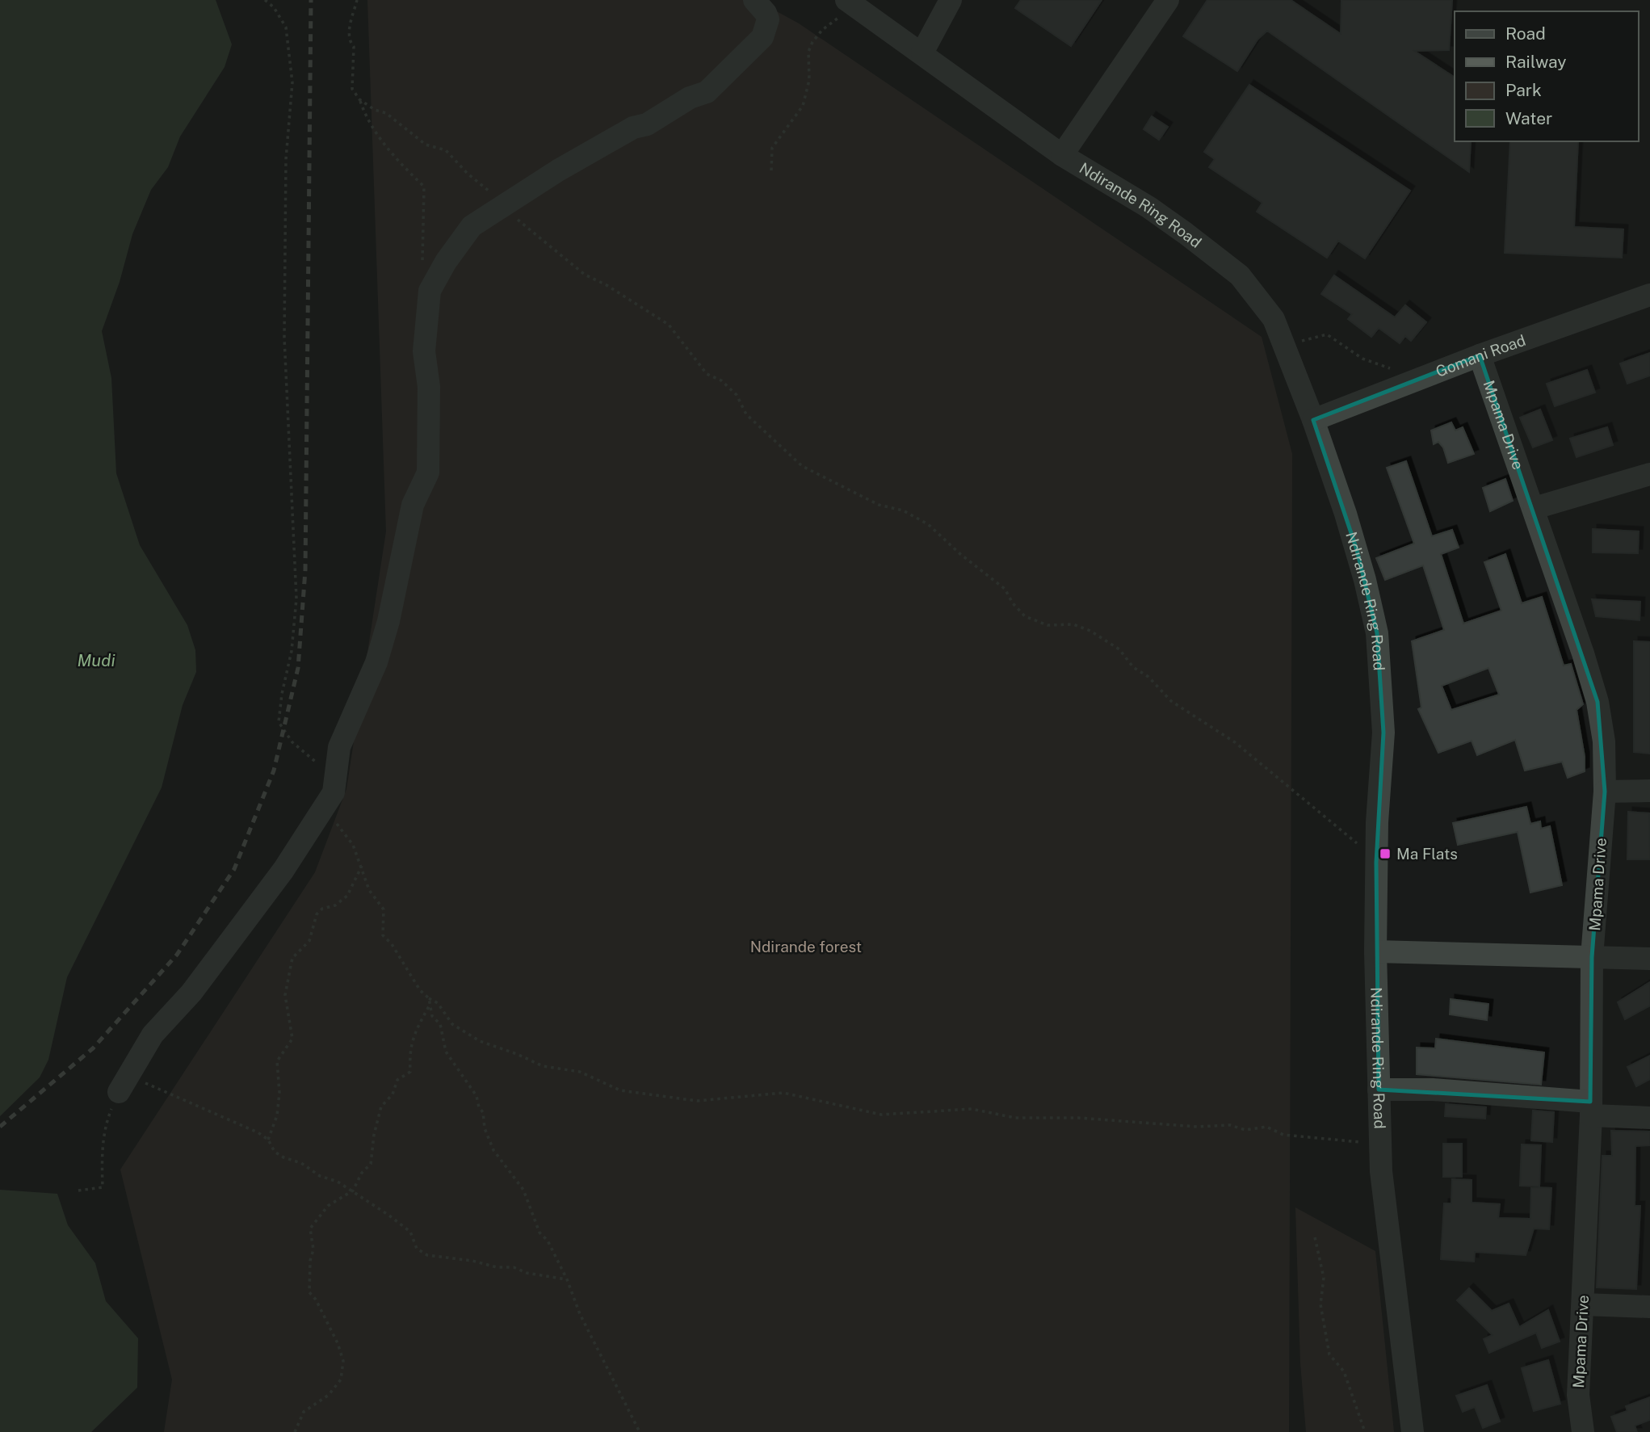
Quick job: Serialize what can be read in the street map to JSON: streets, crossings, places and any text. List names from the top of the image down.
{
  "streets": {
    "street": ["Ndirande Ring Road", "Gomani Road", "Mpama Drive"]
  },
  "crossings": [
    ["Ndirande Ring Road", "Gomani Road"],
    ["Gomani Road", "Mpama Drive"]
  ],
  "water": ["Mudi"],
  "parks": ["Ndirande forest"],
  "places": {
    "transit": ["Ma Flats"]
  },
  "legend": [
    "Road",
    "Railway",
    "Park",
    "Water"
  ]
}
